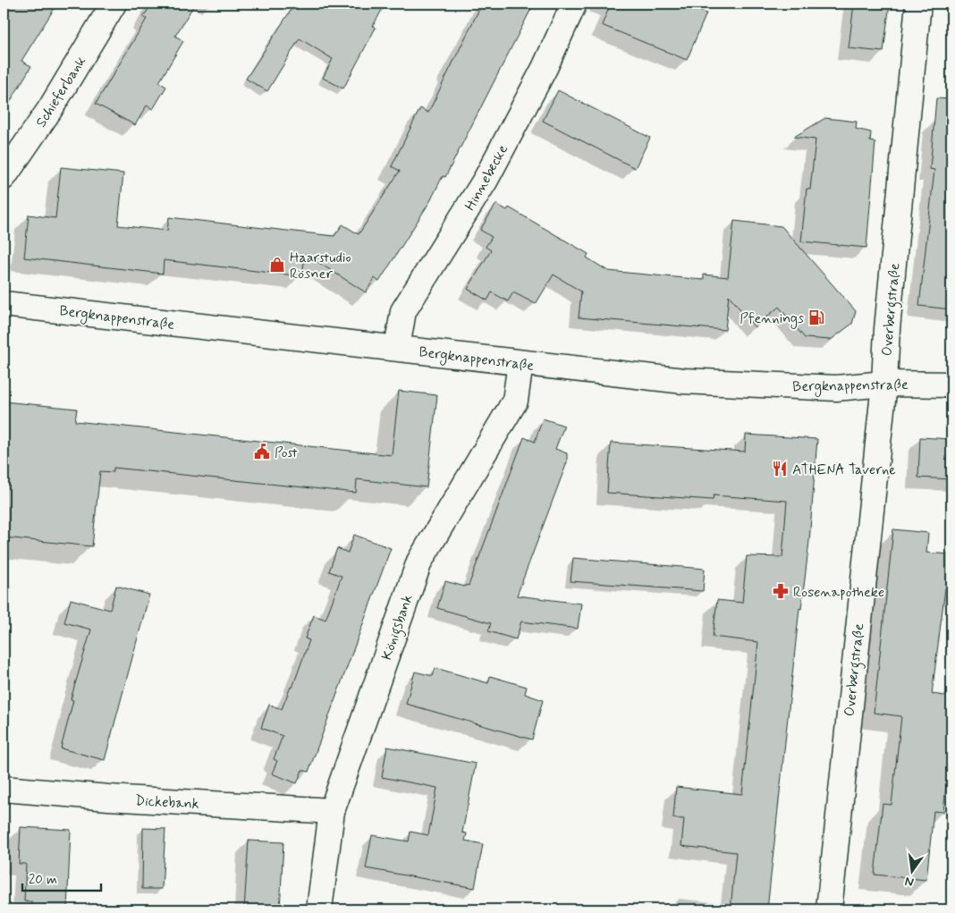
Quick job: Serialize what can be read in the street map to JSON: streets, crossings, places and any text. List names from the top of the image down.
{
  "streets": {
    "street": [
      "Schieferbank",
      "Hinnebecke",
      "Overbergstraße",
      "Bergknappenstraße",
      "Königsbank",
      "Dickebank"
    ]
  },
  "crossings": [
    ["Hinnebecke", "Bergknappenstraße"],
    ["Overbergstraße", "Bergknappenstraße"],
    ["Bergknappenstraße", "Königsbank"],
    ["Königsbank", "Dickebank"]
  ],
  "places": {
    "shop": ["Haarstudio Rösner"],
    "fuel station": ["Pfennings"],
    "public building": ["Post"],
    "restaurant": ["ATHENA Taverne"],
    "pharmacy": ["Rosenapotheke"]
  },
  "scale_bar": "20 m",
  "north": "bottom"
}
